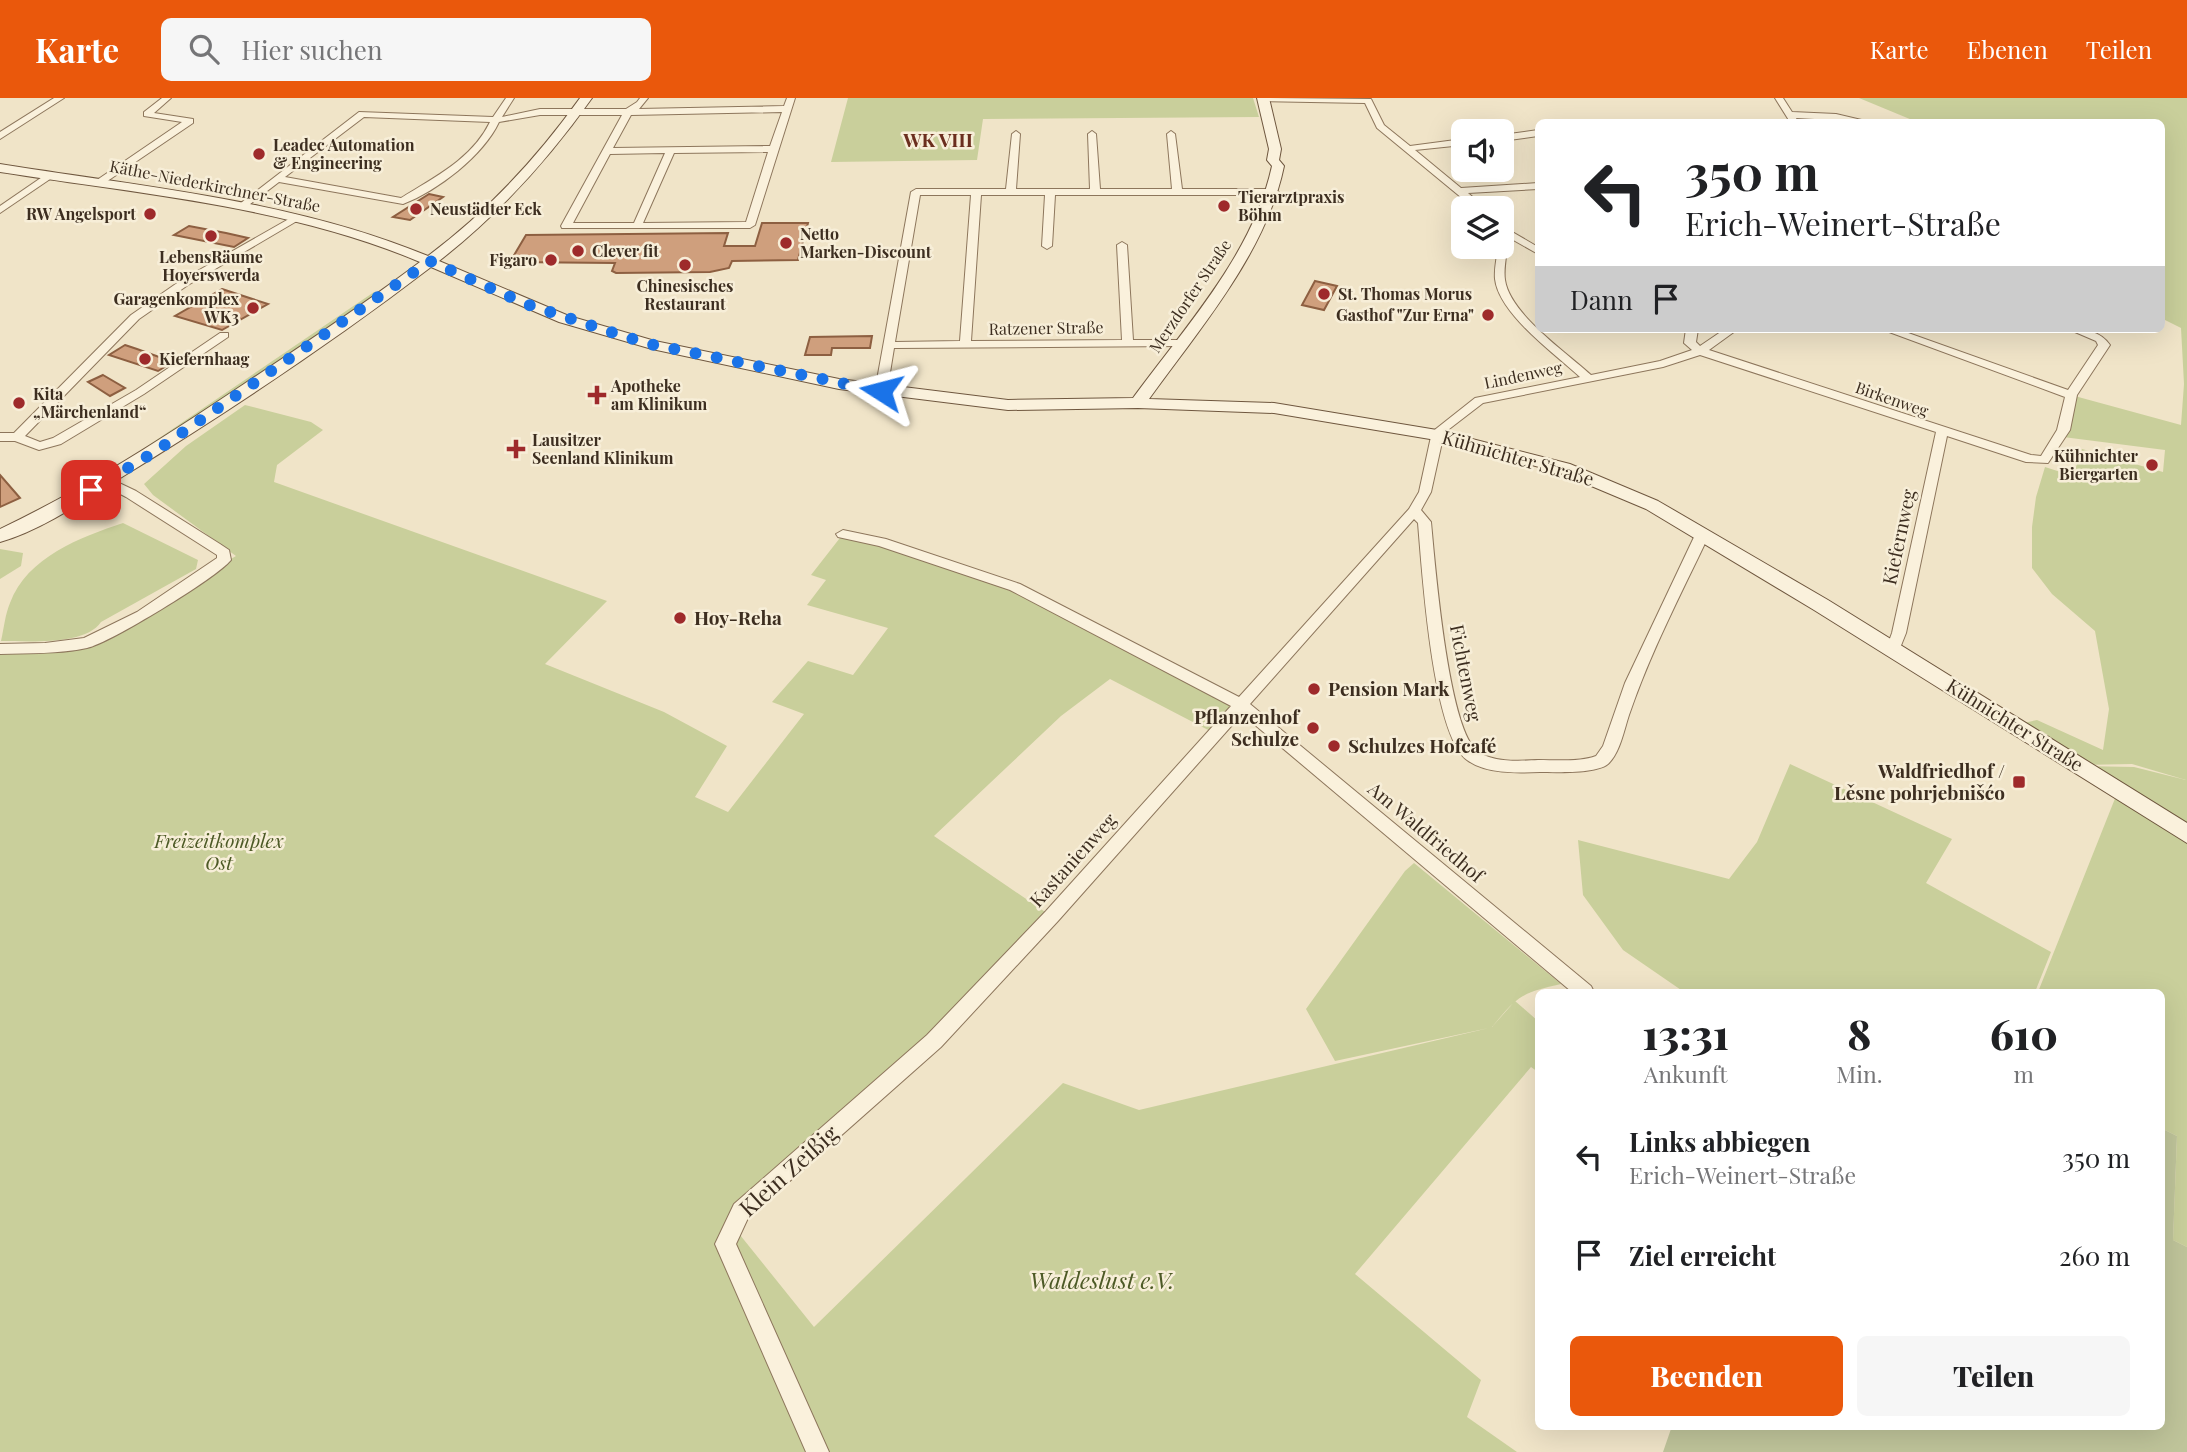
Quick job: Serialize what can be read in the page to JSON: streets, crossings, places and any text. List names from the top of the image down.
{
  "streets": {
    "street": [
      "Käthe-Niederkirchner-Straße",
      "Merzdorfer Straße",
      "Ratzener Straße",
      "Lindenweg",
      "Birkenweg",
      "Kühnichter Straße",
      "Kiefernweg",
      "Fichtenweg",
      "Am Waldfriedhof",
      "Kastanienweg",
      "Klein Zeißig"
    ]
  },
  "crossings": [
    ["Käthe-Niederkirchner-Straße", "Kühnichter Straße"],
    ["Merzdorfer Straße", "Ratzener Straße"],
    ["Merzdorfer Straße", "Kühnichter Straße"],
    ["Lindenweg", "Birkenweg"],
    ["Lindenweg", "Kühnichter Straße"],
    ["Lindenweg", "Kastanienweg"],
    ["Birkenweg", "Kiefernweg"],
    ["Kühnichter Straße", "Kiefernweg"],
    ["Kühnichter Straße", "Fichtenweg"],
    ["Kühnichter Straße", "Kastanienweg"],
    ["Fichtenweg", "Kastanienweg"],
    ["Am Waldfriedhof", "Kastanienweg"],
    ["Kastanienweg", "Klein Zeißig"]
  ],
  "districts": ["WK VIII"],
  "parks": ["Freizeitkomplex Ost", "Waldeslust e.V."],
  "places": {
    "other": [
      "Leadec Automation & Engineering",
      "Tierarztpraxis Böhm",
      "Neustädter Eck",
      "RW Angelsport",
      "LebensRäume Hoyerswerda",
      "Netto Marken-Discount",
      "Clever fit",
      "Figaro",
      "Chinesisches Restaurant",
      "St. Thomas Morus",
      "Garagenkomplex WK3",
      "Gasthof \"Zur Erna\"",
      "Kiefernhaag",
      "Kita „Märchenland“",
      "Kühnichter Biergarten",
      "Hoy-Reha",
      "Pension Mark",
      "Pflanzenhof Schulze",
      "Schulzes Hofcafé"
    ],
    "health": ["Apotheke am Klinikum", "Lausitzer Seenland Klinikum"],
    "transit": ["Waldfriedhof / Lěsne pohrjebnišćo"]
  },
  "page": {
    "header": "Karte",
    "search": "Hier suchen",
    "nav": ["Karte", "Ebenen", "Teilen"],
    "turn": ["350 m", "Erich-Weinert-Straße"],
    "then": "Dann",
    "eta": [
      "13:31",
      "Ankunft",
      "8",
      "Min.",
      "610",
      "m"
    ],
    "list": [
      {
        "name": "Links abbiegen",
        "note": "Erich-Weinert-Straße",
        "value": "350 m"
      },
      {
        "name": "Ziel erreicht",
        "value": "260 m"
      }
    ],
    "buttons": ["Beenden", "Teilen"]
  }
}
